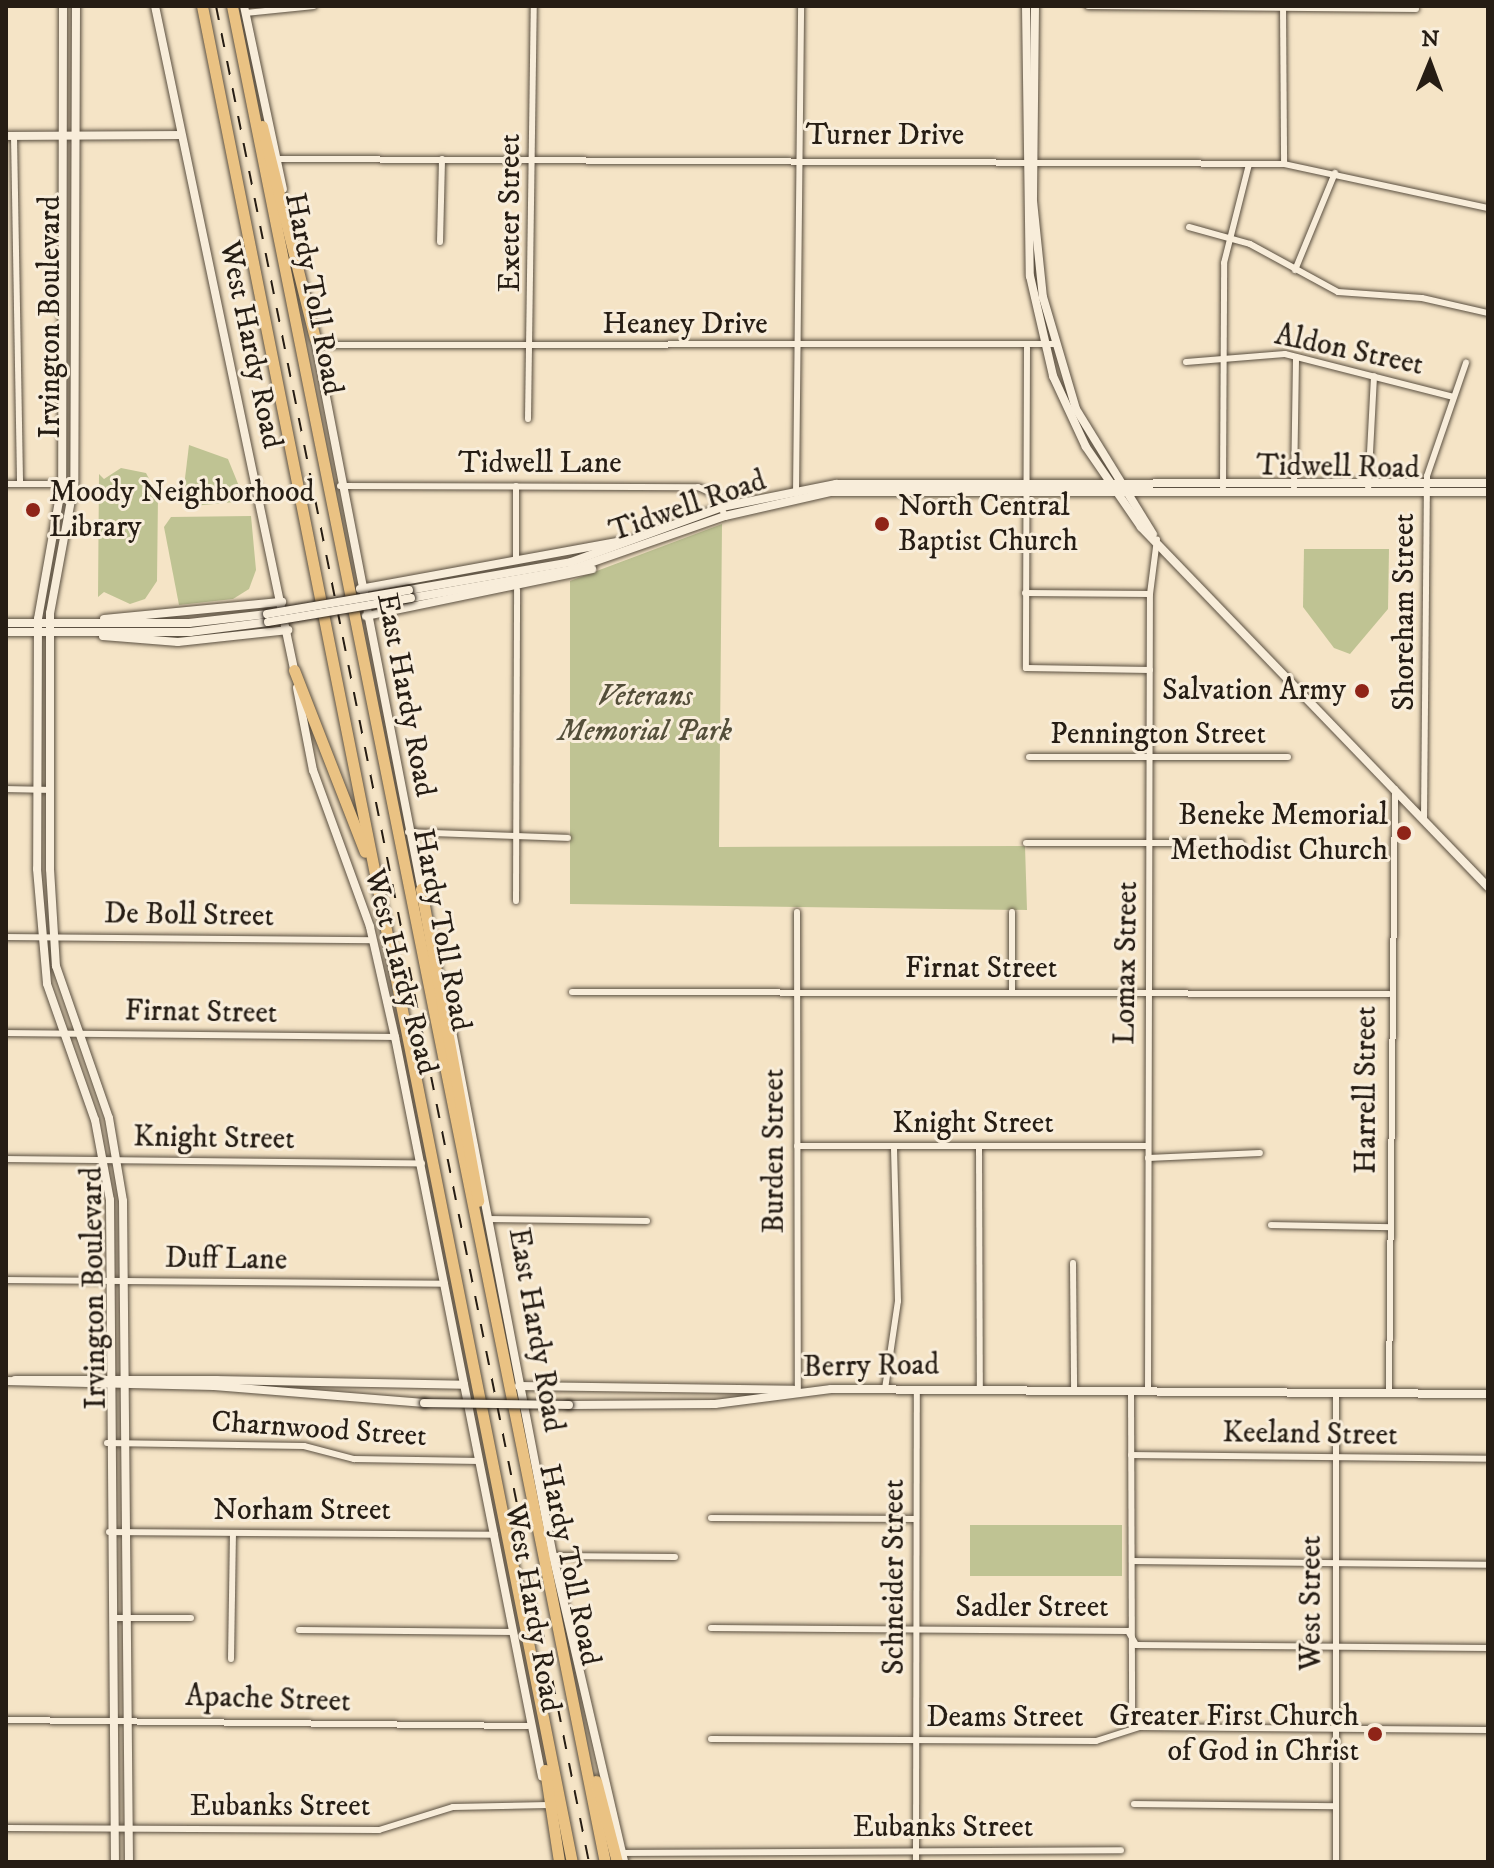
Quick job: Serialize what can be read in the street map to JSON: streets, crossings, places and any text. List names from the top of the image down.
{
  "streets": {
    "highway": ["Hardy Toll Road"],
    "main road": [
      "Irvington Boulevard",
      "West Hardy Road",
      "Tidwell Road",
      "East Hardy Road",
      "Berry Road"
    ],
    "street": [
      "Turner Drive",
      "Exeter Street",
      "Heaney Drive",
      "Aldon Street",
      "Tidwell Lane",
      "Shoreham Street",
      "Pennington Street",
      "De Boll Street",
      "Lomax Street",
      "Firnat Street",
      "Harrell Street",
      "Knight Street",
      "Burden Street",
      "Duff Lane",
      "Charnwood Street",
      "Keeland Street",
      "Norham Street",
      "Schneider Street",
      "West Street",
      "Sadler Street",
      "Apache Street",
      "Deams Street",
      "Eubanks Street"
    ]
  },
  "crossings": [
    ["Turner Drive", "Exeter Street"],
    ["Turner Drive", "East Hardy Road"],
    ["Exeter Street", "Heaney Drive"],
    ["Hardy Toll Road", "West Hardy Road"],
    ["Irvington Boulevard", "Tidwell Road"],
    ["Irvington Boulevard", "De Boll Street"],
    ["Irvington Boulevard", "Firnat Street"],
    ["Irvington Boulevard", "Knight Street"],
    ["Irvington Boulevard", "Duff Lane"],
    ["Irvington Boulevard", "Berry Road"],
    ["Irvington Boulevard", "Charnwood Street"],
    ["Irvington Boulevard", "Norham Street"],
    ["Irvington Boulevard", "Apache Street"],
    ["Irvington Boulevard", "Eubanks Street"],
    ["Heaney Drive", "East Hardy Road"],
    ["West Hardy Road", "De Boll Street"],
    ["West Hardy Road", "Firnat Street"],
    ["West Hardy Road", "Knight Street"],
    ["West Hardy Road", "Duff Lane"],
    ["West Hardy Road", "Charnwood Street"],
    ["West Hardy Road", "Norham Street"],
    ["West Hardy Road", "Apache Street"],
    ["West Hardy Road", "Eubanks Street"],
    ["Aldon Street", "Shoreham Street"],
    ["Tidwell Lane", "Tidwell Road"],
    ["Tidwell Lane", "East Hardy Road"],
    ["Tidwell Road", "Shoreham Street"],
    ["East Hardy Road", "Eubanks Street"],
    ["Pennington Street", "Lomax Street"],
    ["Lomax Street", "Firnat Street"],
    ["Lomax Street", "Knight Street"],
    ["Lomax Street", "Berry Road"],
    ["Firnat Street", "Harrell Street"],
    ["Firnat Street", "Burden Street"],
    ["Harrell Street", "Berry Road"],
    ["Knight Street", "Burden Street"],
    ["Burden Street", "Berry Road"],
    ["Berry Road", "Schneider Street"],
    ["Berry Road", "West Street"],
    ["Keeland Street", "West Street"],
    ["Schneider Street", "Sadler Street"],
    ["Schneider Street", "Deams Street"],
    ["Schneider Street", "Eubanks Street"],
    ["West Street", "Sadler Street"],
    ["West Street", "Deams Street"]
  ],
  "parks": ["Veterans Memorial Park"],
  "places": [
    "Moody Neighborhood Library",
    "North Central Baptist Church",
    "Salvation Army",
    "Beneke Memorial Methodist Church",
    "Greater First Church of God in Christ"
  ],
  "north": "top"
}
